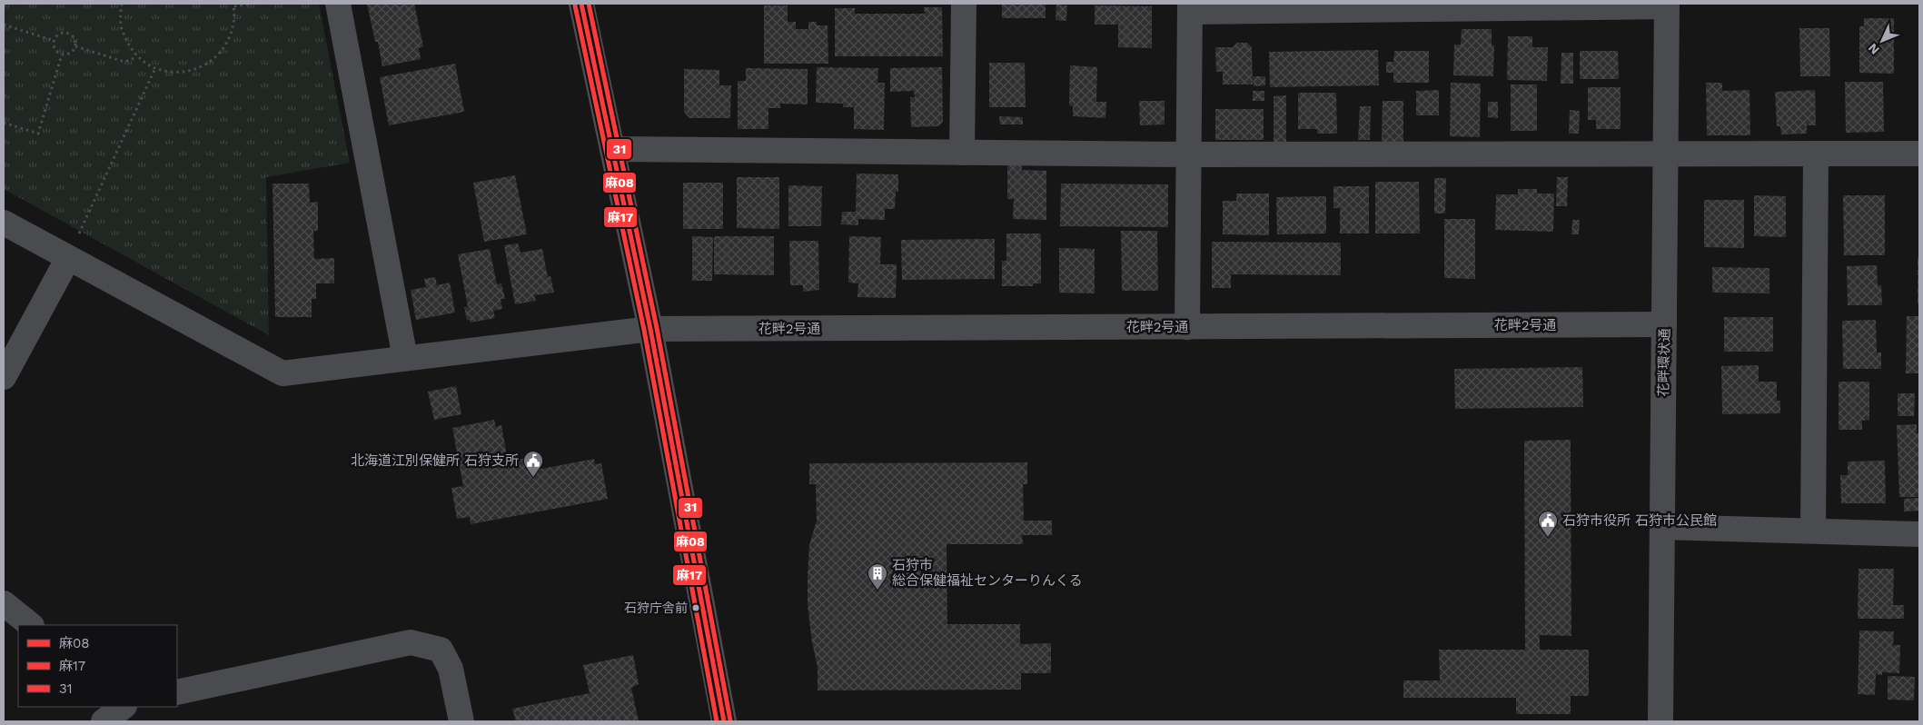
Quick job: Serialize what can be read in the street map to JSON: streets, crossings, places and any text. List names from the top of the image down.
{
  "streets": {
    "street": ["花畔2号通", "花畔環状通"]
  },
  "crossings": [
    ["花畔2号通", "花畔環状通"]
  ],
  "places": {
    "public building": ["北海道江別保健所 石狩支所", "石狩市役所 石狩市公民館"],
    "building": ["石狩市 総合保健福祉センターりんくる"],
    "other": ["石狩庁舎前"]
  },
  "lines": ["transit line 麻08", "transit line 31", "transit line 麻17"],
  "legend": ["麻08", "麻17", "31"],
  "north": "bottom left"
}
